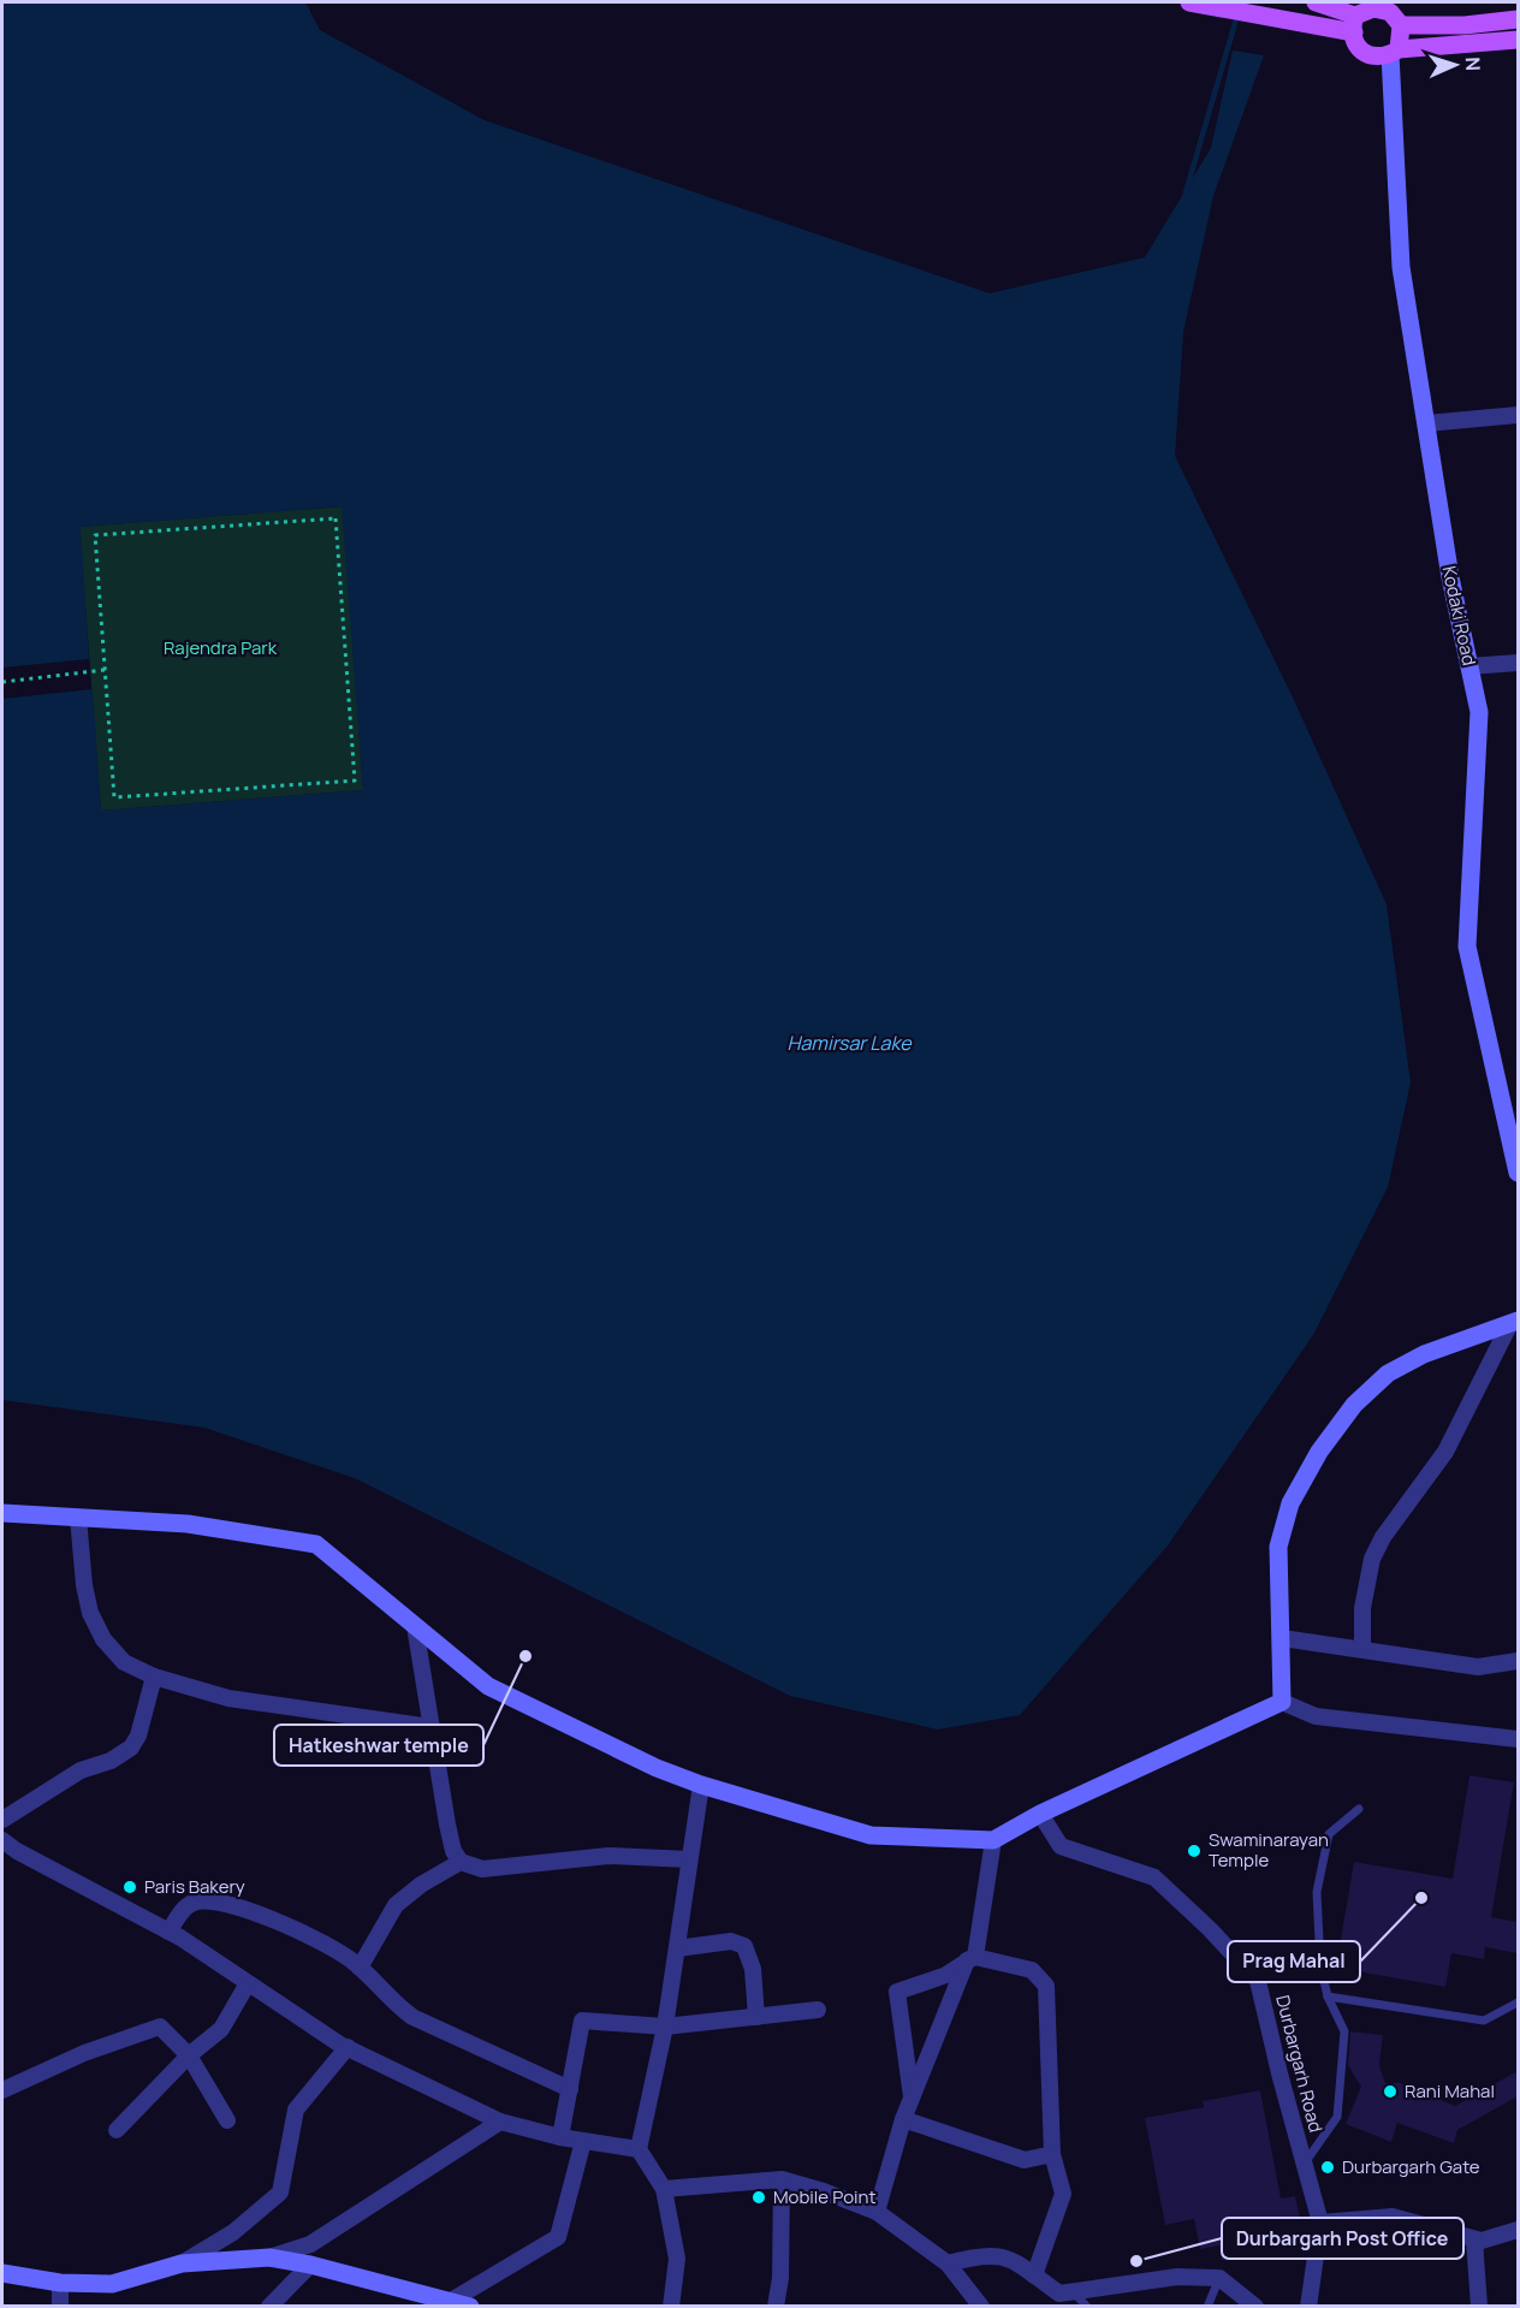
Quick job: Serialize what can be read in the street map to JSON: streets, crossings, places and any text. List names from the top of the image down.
{
  "streets": {
    "street": ["Kodaki Road", "Durbargarh Road"]
  },
  "water": ["Hamirsar Lake"],
  "parks": ["Rajendra Park"],
  "places": [
    "Hatkeshwar temple",
    "Swaminarayan Temple",
    "Paris Bakery",
    "Prag Mahal",
    "Rani Mahal",
    "Durbargarh Gate",
    "Mobile Point",
    "Durbargarh Post Office"
  ],
  "north": "right"
}
